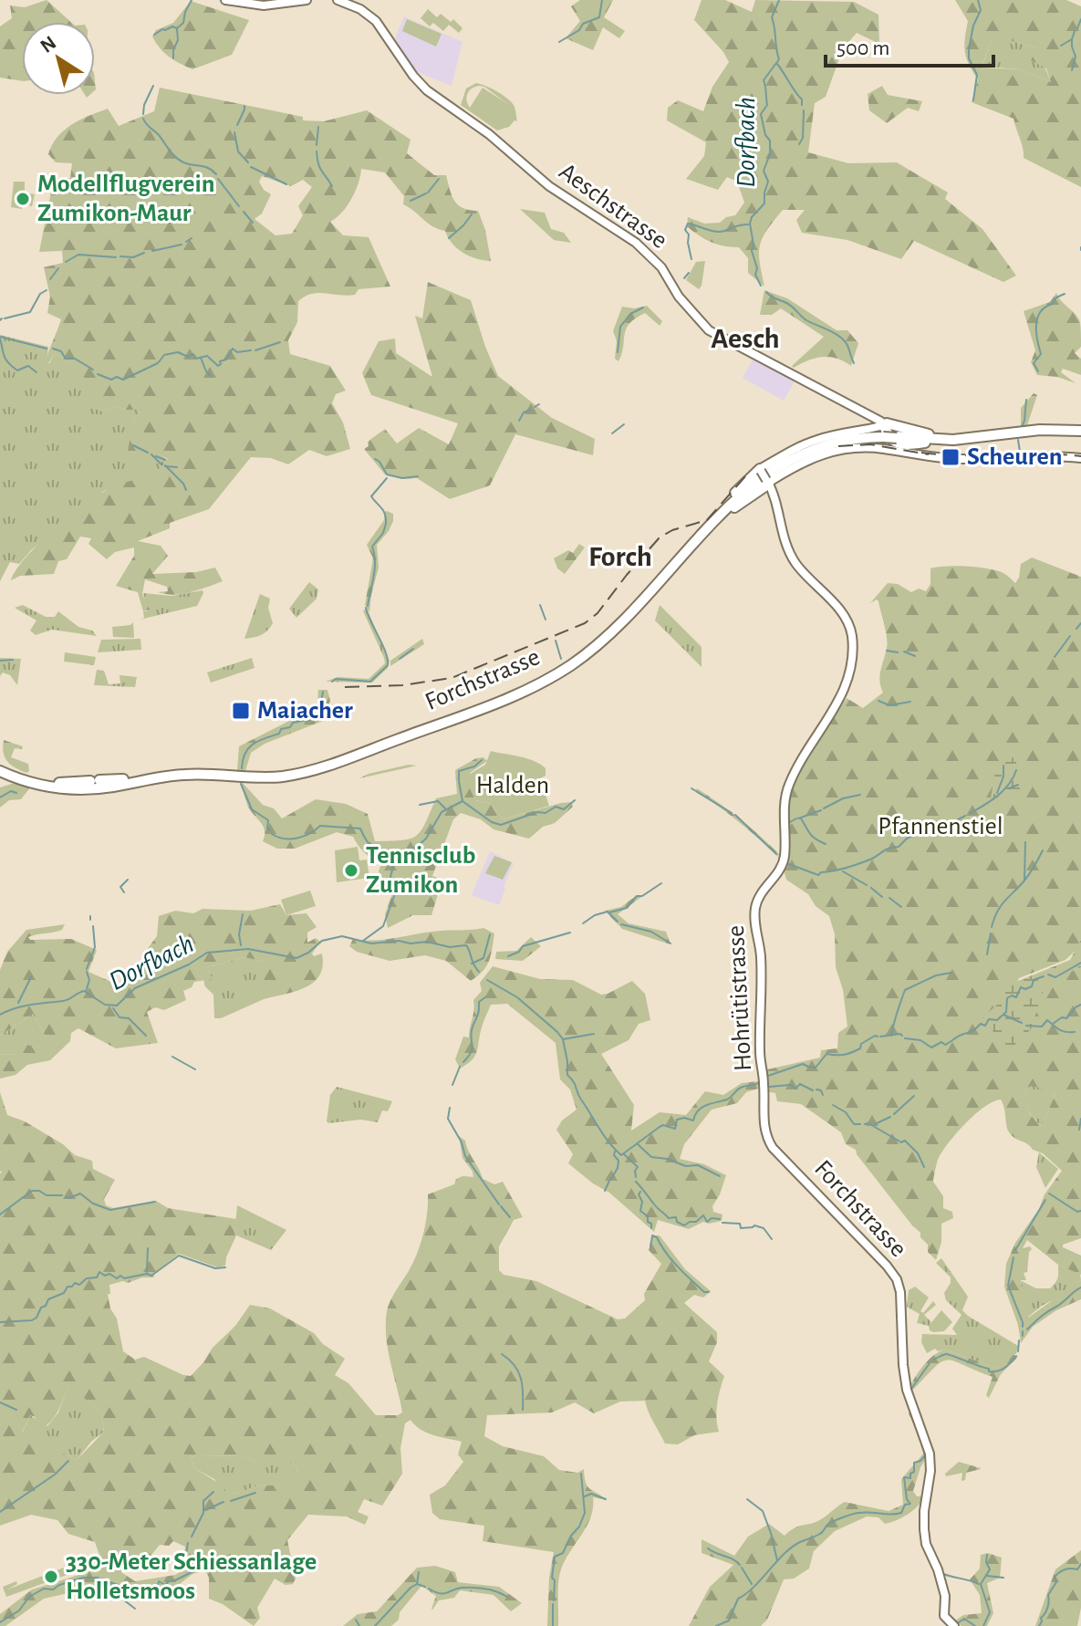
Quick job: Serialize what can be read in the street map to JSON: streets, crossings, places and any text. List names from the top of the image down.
{
  "streets": {
    "highway": ["Forchstrasse"],
    "main road": ["Aeschstrasse", "Hohrütistrasse"]
  },
  "crossings": [
    ["Aeschstrasse", "Forchstrasse"],
    ["Forchstrasse", "Hohrütistrasse"]
  ],
  "districts": ["Aesch", "Forch"],
  "water": ["Dorfbach"],
  "parks": ["Halden", "Pfannenstiel"],
  "places": {
    "other": ["Modellflugverein Zumikon-Maur", "Tennisclub Zumikon", "330-Meter Schiessanlage Holletsmoos"],
    "transit": ["Scheuren", "Maiacher"]
  },
  "scale_bar": "500 m",
  "north": "top left"
}
